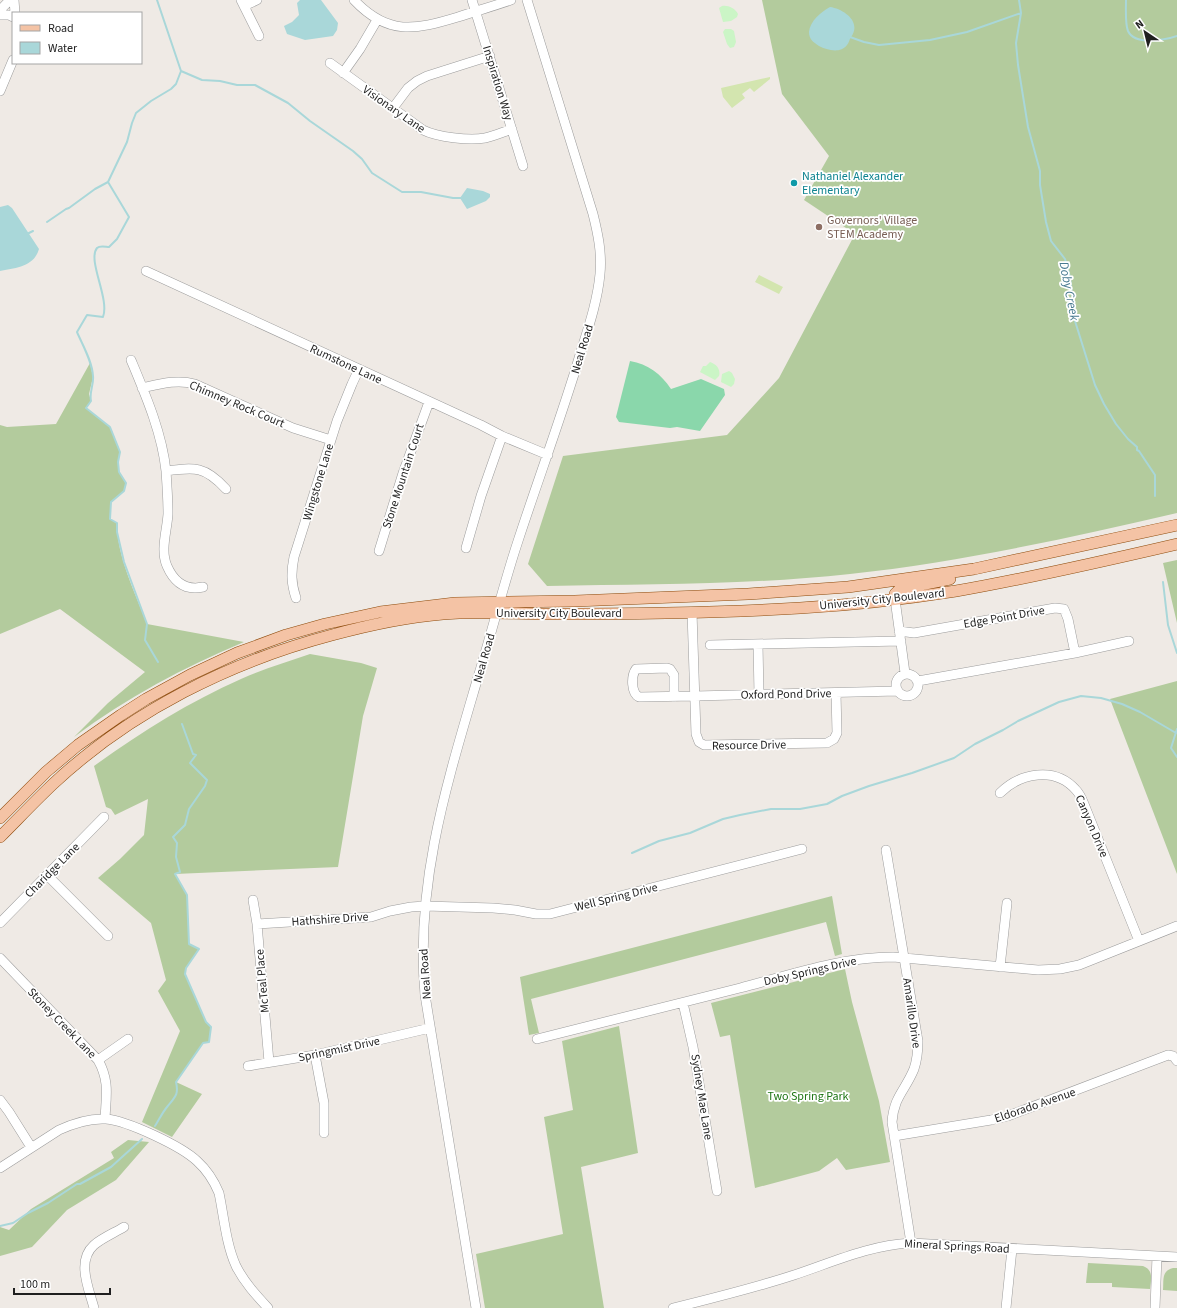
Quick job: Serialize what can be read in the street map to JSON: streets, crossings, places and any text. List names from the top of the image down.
{
  "streets": {
    "main road": ["University City Boulevard"],
    "street": [
      "Inspiration Way",
      "Visionary Lane",
      "Neal Road",
      "Rumstone Lane",
      "Chimney Rock Court",
      "Stone Mountain Court",
      "Wingstone Lane",
      "Edge Point Drive",
      "Oxford Pond Drive",
      "Resource Drive",
      "Canyon Drive",
      "Charidge Lane",
      "Well Spring Drive",
      "Hathshire Drive",
      "Doby Springs Drive",
      "McTeal Place",
      "Amarillo Drive",
      "Stoney Creek Lane",
      "Springmist Drive",
      "Sydney Mae Lane",
      "Eldorado Avenue",
      "Mineral Springs Road"
    ]
  },
  "crossings": [
    ["Inspiration Way", "Visionary Lane"],
    ["Neal Road", "Rumstone Lane"],
    ["Neal Road", "University City Boulevard"],
    ["Neal Road", "Well Spring Drive"],
    ["Neal Road", "Hathshire Drive"],
    ["Neal Road", "Springmist Drive"],
    ["Rumstone Lane", "Stone Mountain Court"],
    ["Rumstone Lane", "Wingstone Lane"],
    ["Chimney Rock Court", "Wingstone Lane"],
    ["University City Boulevard", "Resource Drive"],
    ["Oxford Pond Drive", "Resource Drive"],
    ["Canyon Drive", "Doby Springs Drive"],
    ["Well Spring Drive", "Hathshire Drive"],
    ["Hathshire Drive", "McTeal Place"],
    ["Doby Springs Drive", "Amarillo Drive"],
    ["Doby Springs Drive", "Sydney Mae Lane"],
    ["McTeal Place", "Springmist Drive"],
    ["Amarillo Drive", "Eldorado Avenue"],
    ["Amarillo Drive", "Mineral Springs Road"]
  ],
  "water": ["Doby Creek"],
  "parks": ["Two Spring Park"],
  "places": ["Nathaniel Alexander Elementary", "Governors' Village STEM Academy"],
  "legend": ["Road", "Water"],
  "scale_bar": "100 m",
  "north": "top left"
}
